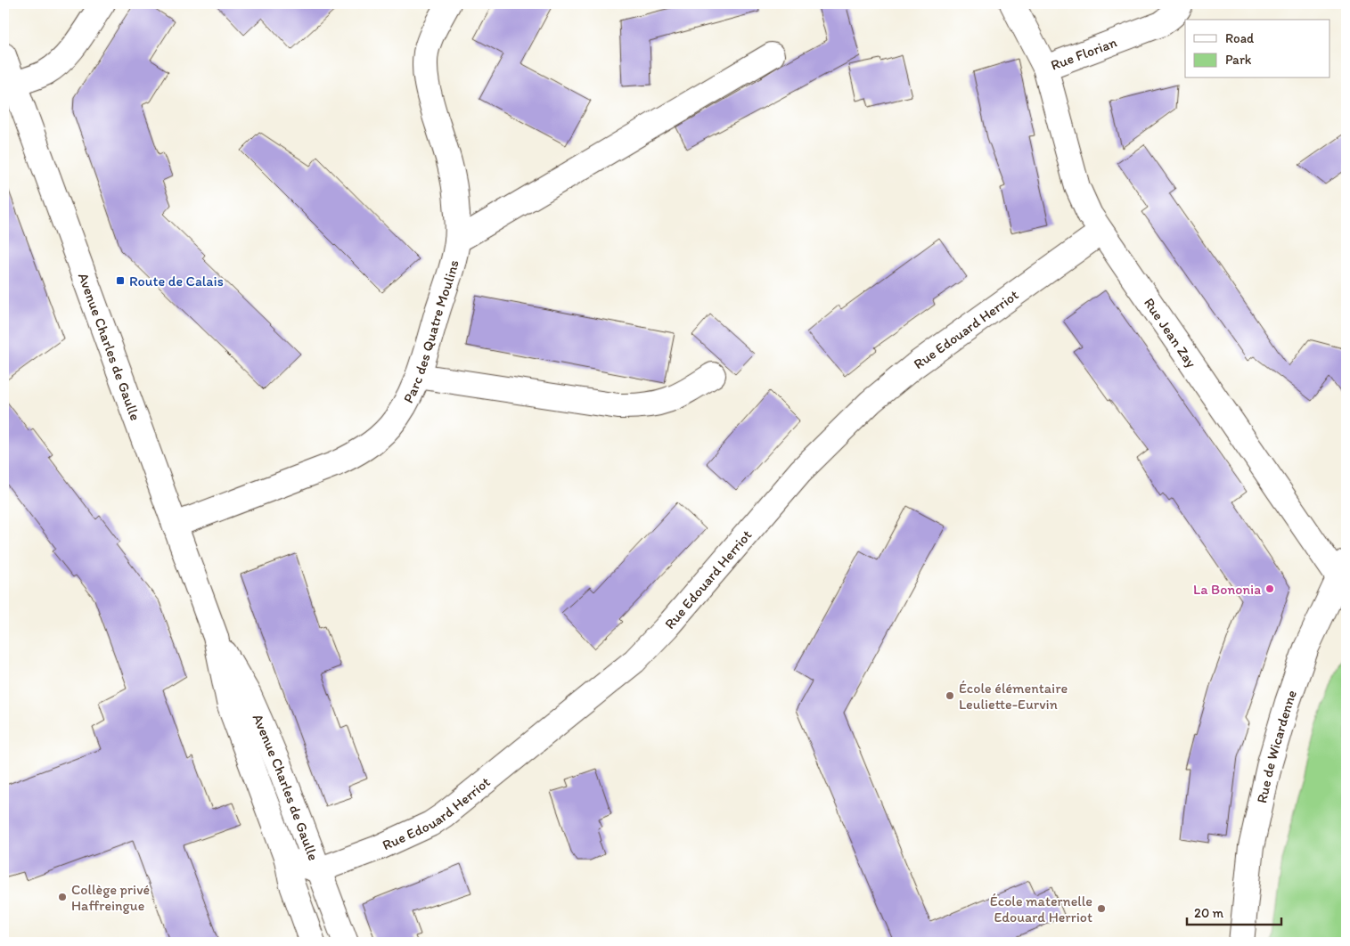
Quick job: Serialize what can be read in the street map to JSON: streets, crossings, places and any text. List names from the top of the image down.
{
  "streets": {
    "street": [
      "Rue Florian",
      "Rue Edouard Herriot",
      "Parc des Quatre Moulins",
      "Rue Jean Zay",
      "Avenue Charles de Gaulle",
      "Rue de Wicardenne"
    ]
  },
  "crossings": [
    ["Rue Florian", "Rue Jean Zay"],
    ["Rue Edouard Herriot", "Rue Jean Zay"],
    ["Rue Edouard Herriot", "Avenue Charles de Gaulle"],
    ["Parc des Quatre Moulins", "Avenue Charles de Gaulle"],
    ["Rue Jean Zay", "Rue de Wicardenne"]
  ],
  "places": {
    "transit": ["Route de Calais"],
    "other": [
      "La Bononia",
      "École élémentaire Leuliette-Eurvin",
      "Collège privé Haffreingue",
      "École maternelle Edouard Herriot"
    ]
  },
  "legend": ["Road", "Park"],
  "scale_bar": "20 m"
}
